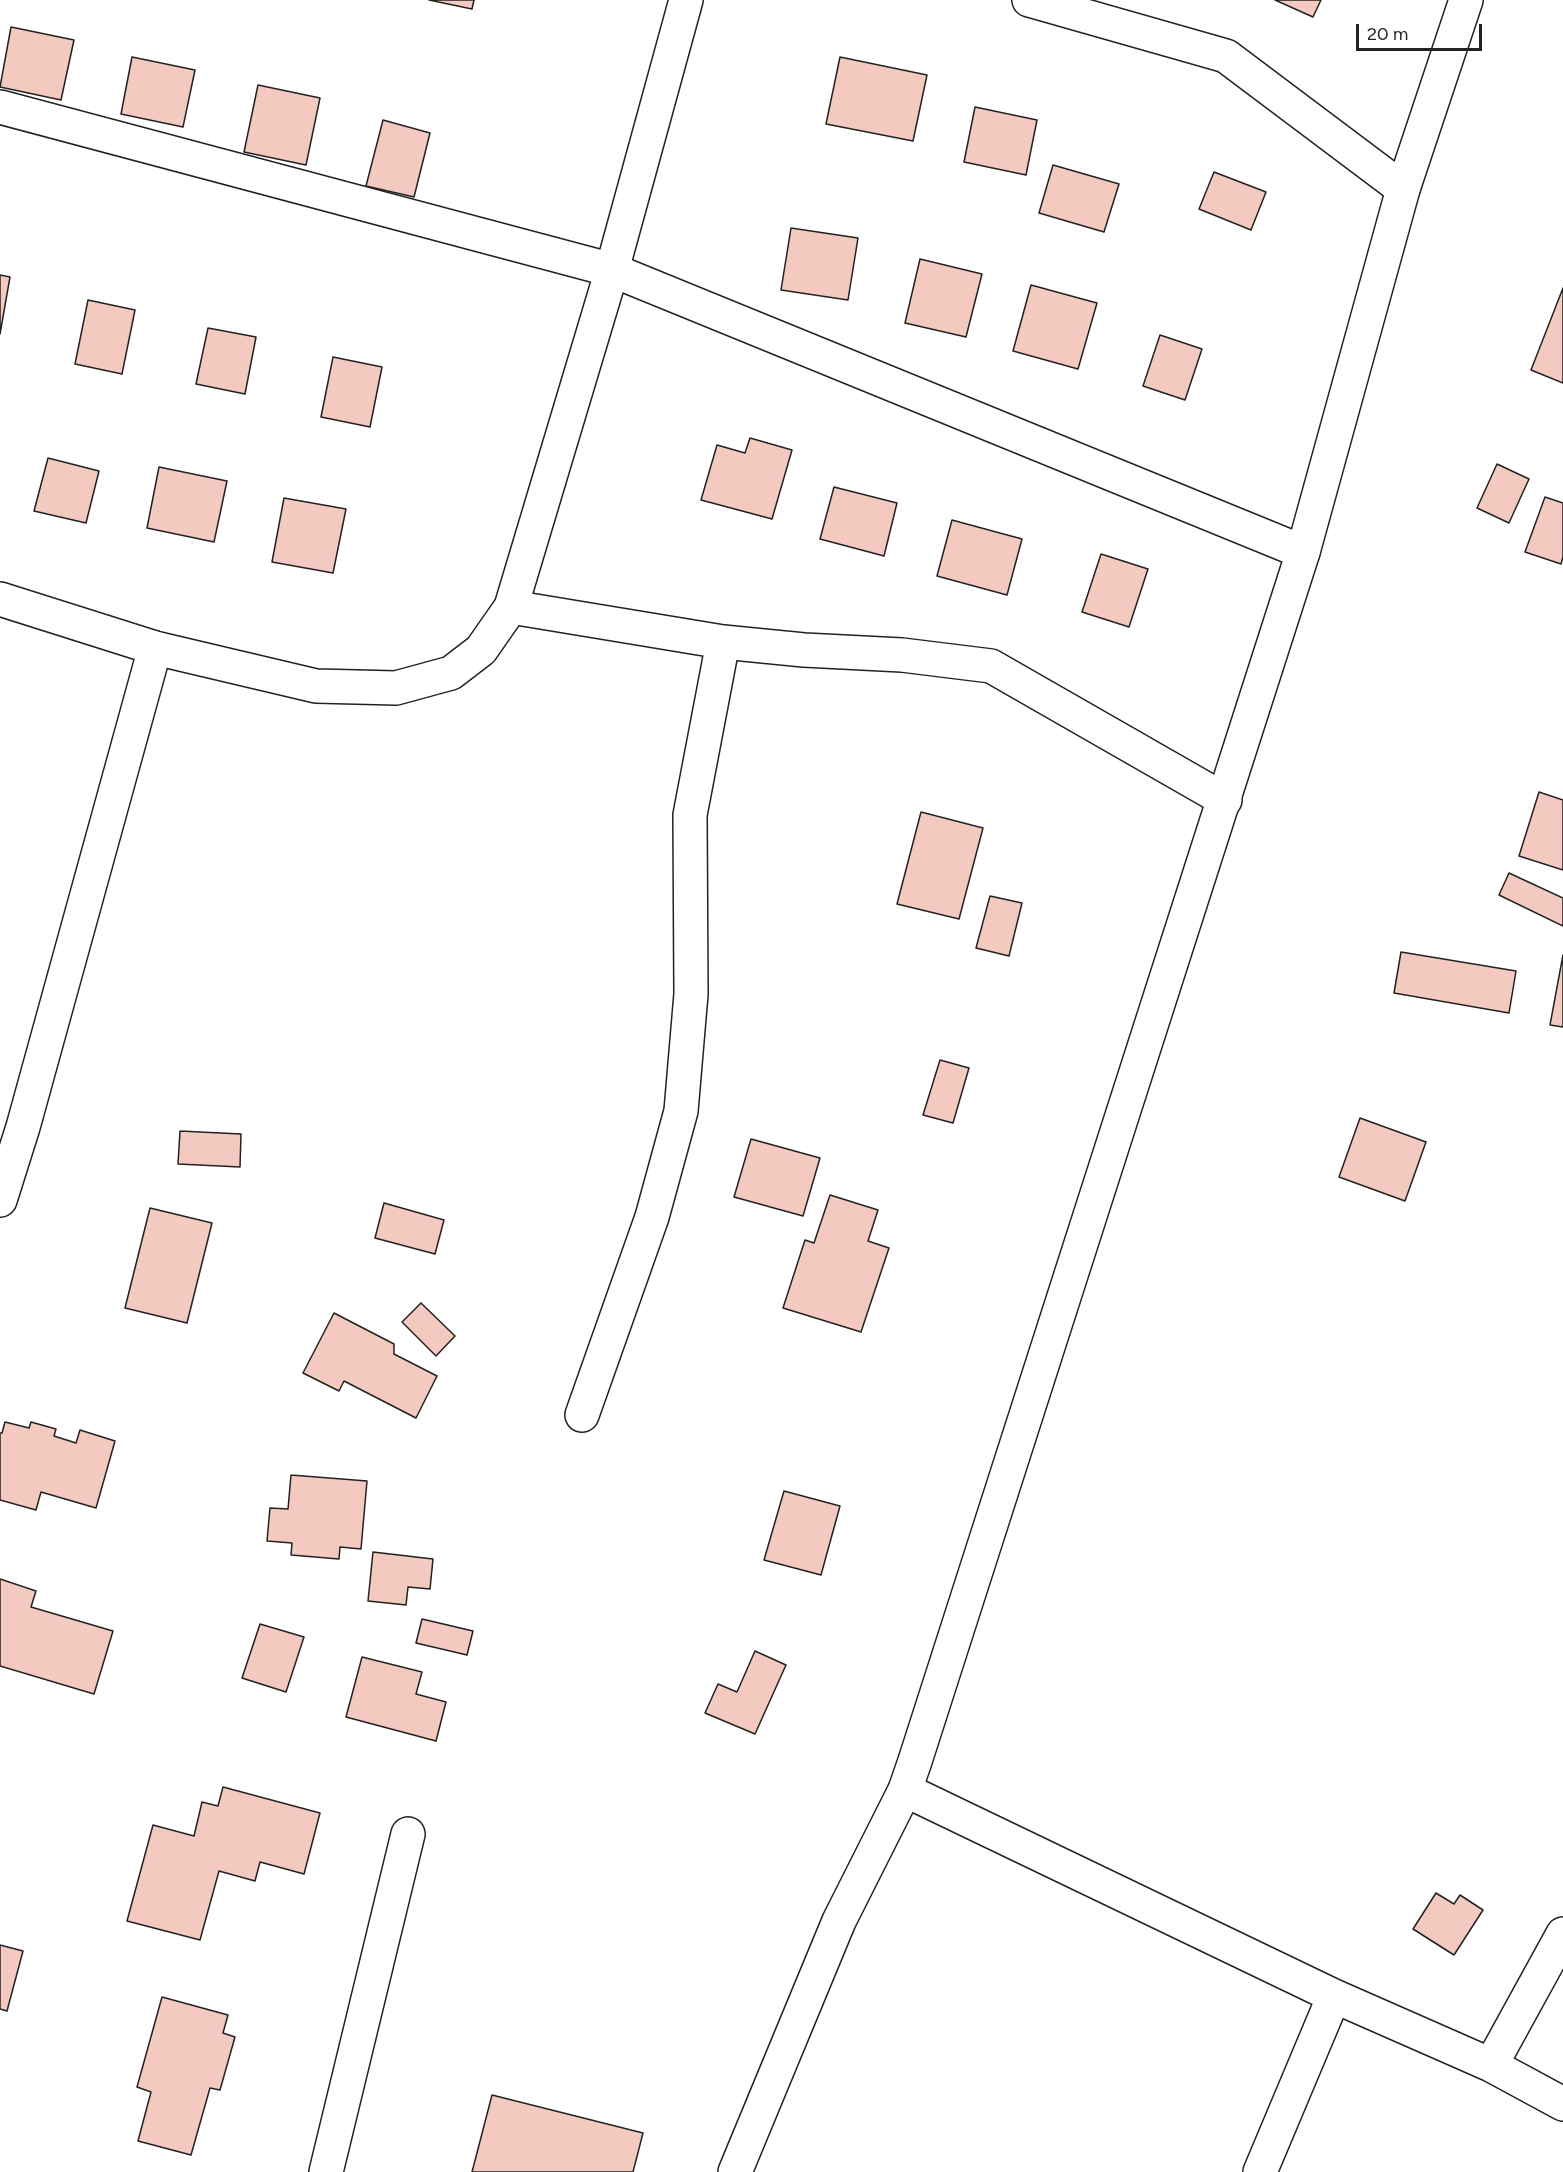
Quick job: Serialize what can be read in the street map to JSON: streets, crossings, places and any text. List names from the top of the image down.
{
  "scale_bar": "20 m"
}
